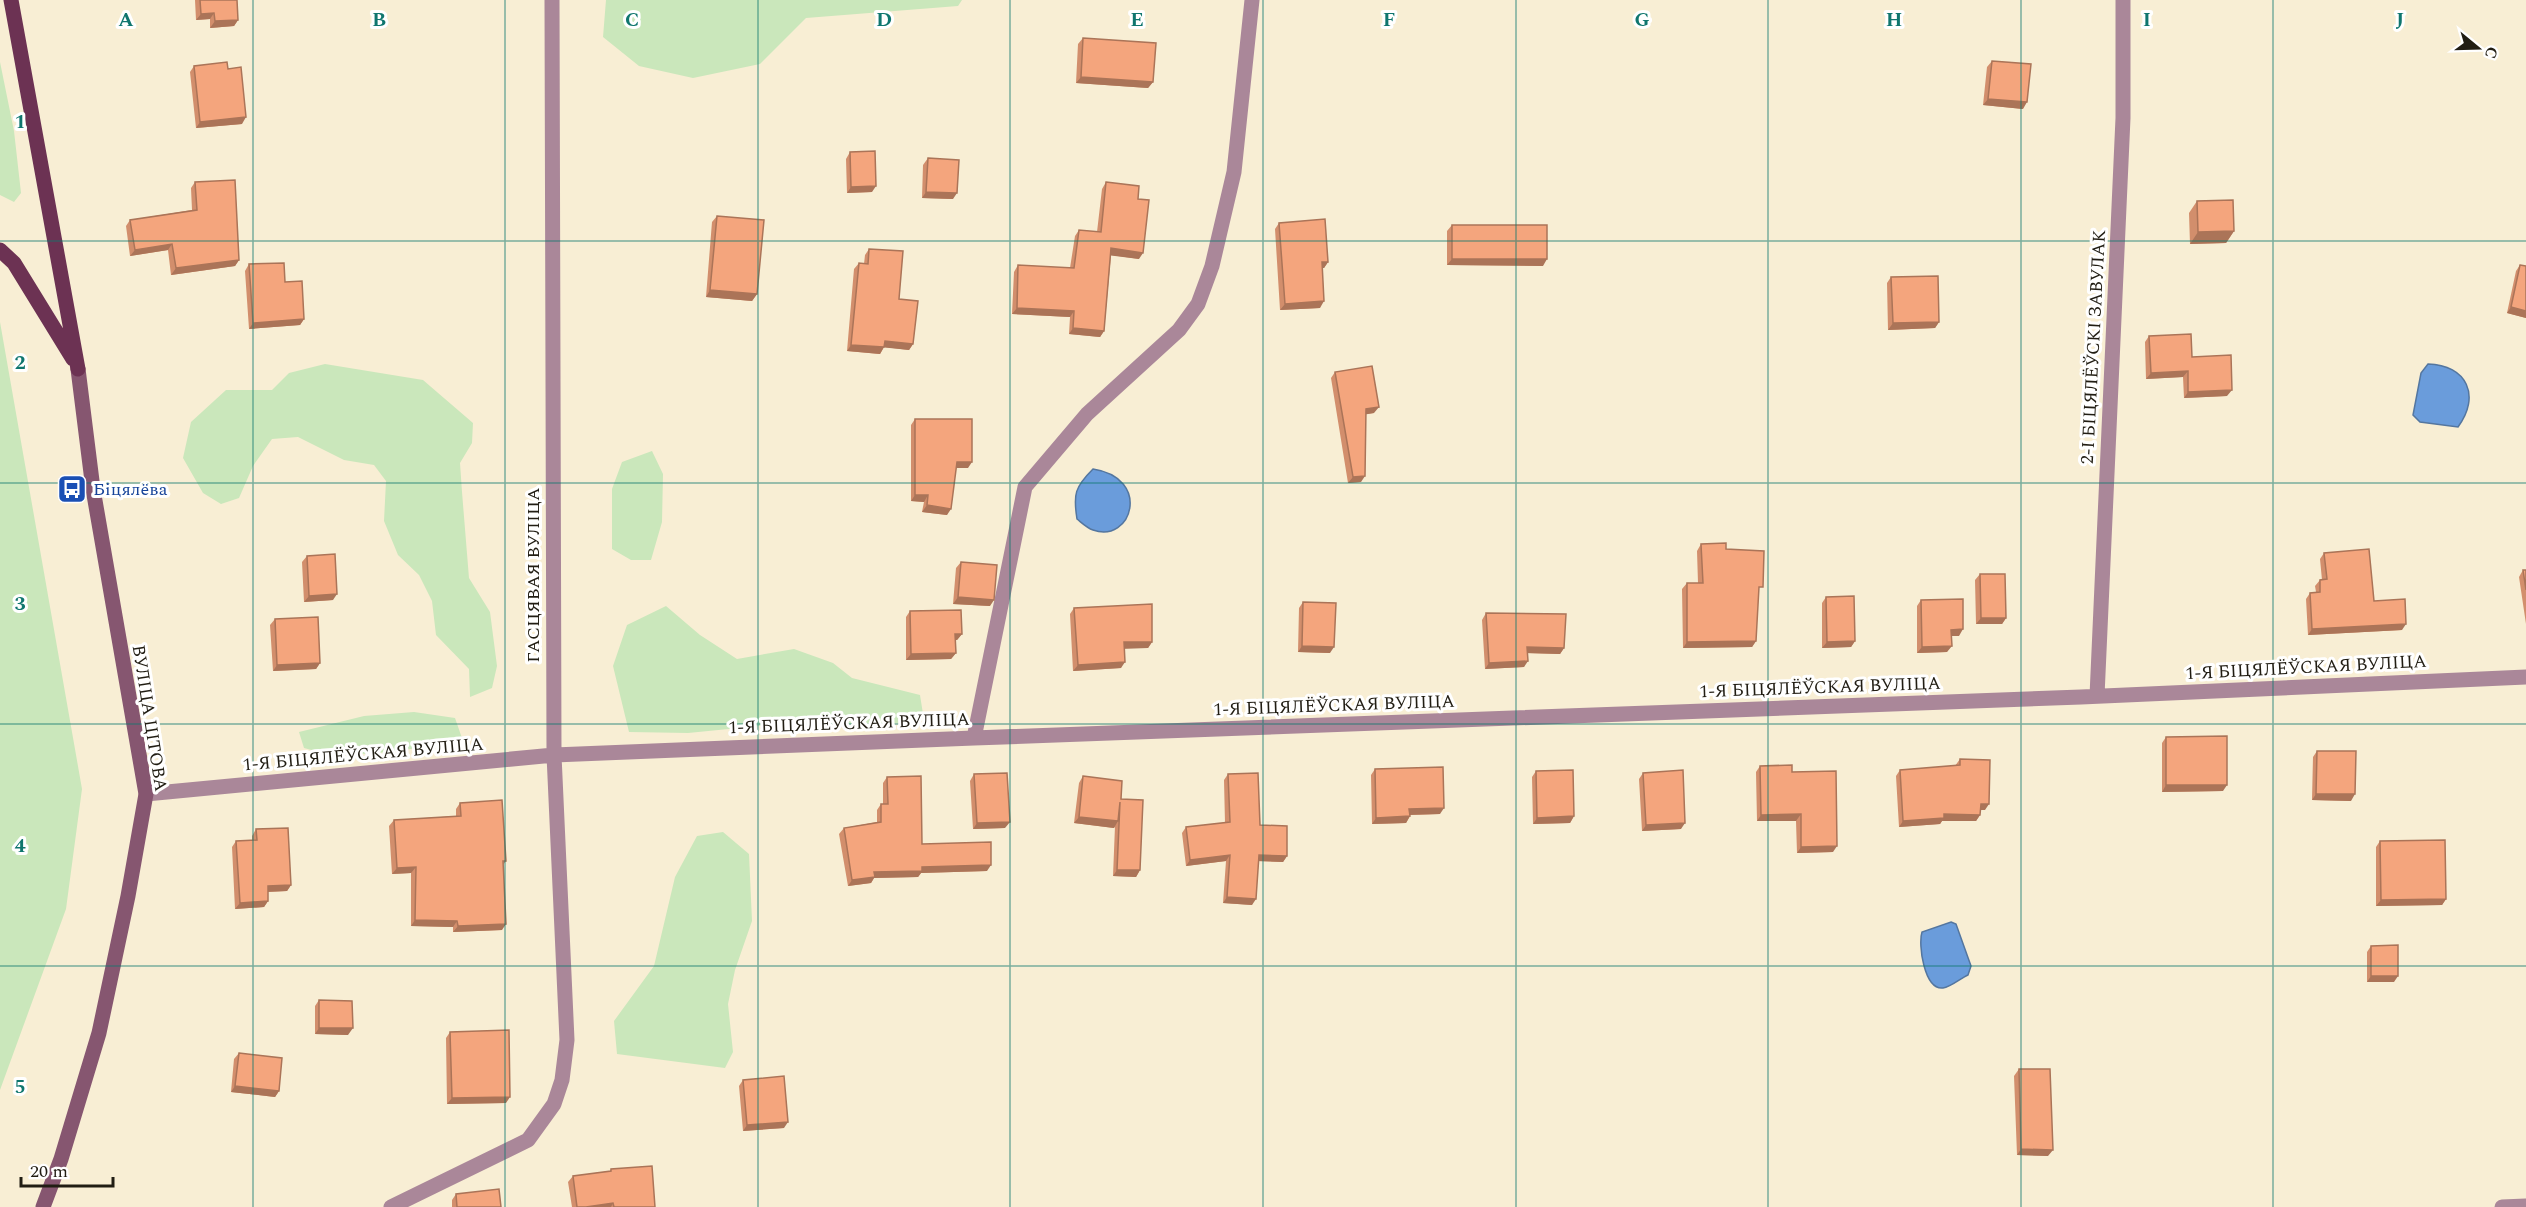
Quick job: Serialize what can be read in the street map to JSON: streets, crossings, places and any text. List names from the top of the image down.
{
  "streets": {
    "main road": ["ВУЛІЦА ЦІТОВА"],
    "street": ["2-І БІЦЯЛЁЎСКІ ЗАВУЛАК", "ГАСЦЯВАЯ ВУЛІЦА", "1-Я БІЦЯЛЁЎСКАЯ ВУЛІЦА"]
  },
  "crossings": [
    ["2-І БІЦЯЛЁЎСКІ ЗАВУЛАК", "1-Я БІЦЯЛЁЎСКАЯ ВУЛІЦА"],
    ["ГАСЦЯВАЯ ВУЛІЦА", "1-Я БІЦЯЛЁЎСКАЯ ВУЛІЦА"],
    ["1-Я БІЦЯЛЁЎСКАЯ ВУЛІЦА", "ВУЛІЦА ЦІТОВА"]
  ],
  "places": {
    "bus stop": ["Біцялёва"]
  },
  "scale_bar": "20 m",
  "north": "right",
  "grid": {
    "columns": [
      "A",
      "B",
      "C",
      "D",
      "E",
      "F",
      "G",
      "H",
      "I",
      "J"
    ],
    "rows": [
      "1",
      "2",
      "3",
      "4",
      "5"
    ]
  }
}
